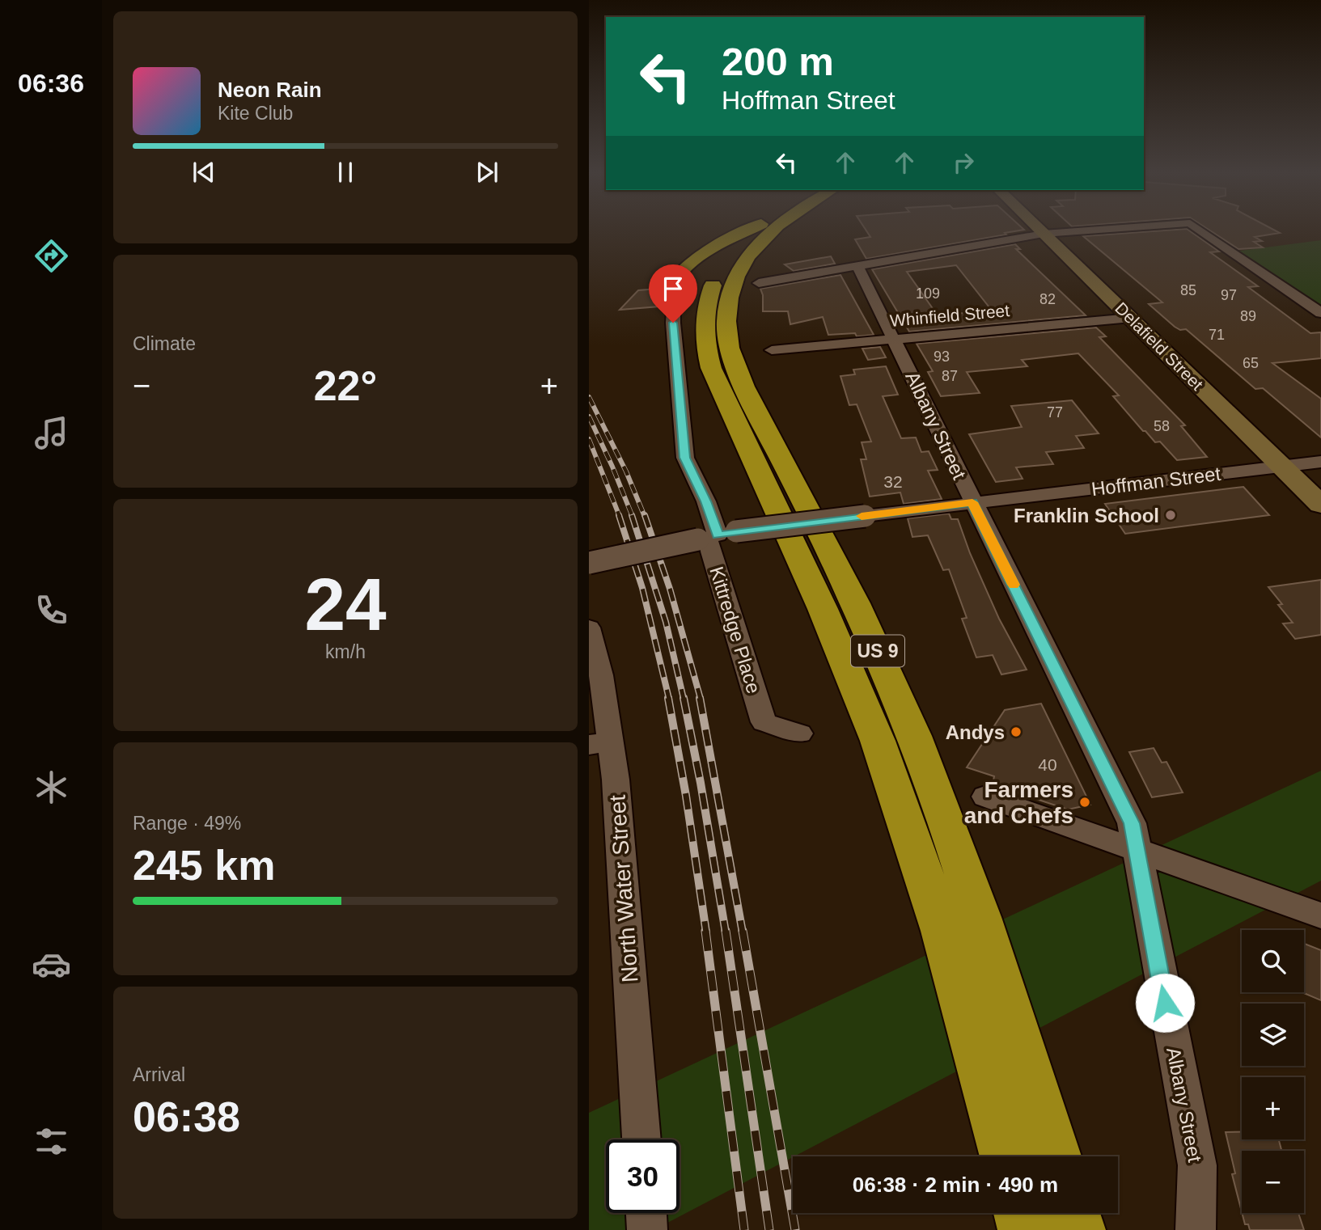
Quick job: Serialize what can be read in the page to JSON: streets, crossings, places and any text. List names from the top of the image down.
{
  "streets": {
    "highway": ["US 9"],
    "street": [
      "Whinfield Street",
      "Delafield Street",
      "Albany Street",
      "Hoffman Street",
      "Kittredge Place",
      "North Water Street"
    ]
  },
  "crossings": [
    ["Whinfield Street", "Delafield Street"],
    ["Whinfield Street", "Albany Street"],
    ["Delafield Street", "Hoffman Street"],
    ["Albany Street", "Hoffman Street"],
    ["Hoffman Street", "Kittredge Place"]
  ],
  "places": ["Franklin School", "Andys", "Farmers and Chefs"],
  "house_numbers": [
    "85",
    "109",
    "97",
    "82",
    "89",
    "71",
    "93",
    "65",
    "87",
    "77",
    "58",
    "32",
    "40"
  ],
  "page": {
    "tabs": "06:36",
    "turn": ["200 m", "Hoffman Street"],
    "song": ["Neon Rain", "Kite Club"],
    "tile": [
      "Climate",
      ["24", "km/h"],
      ["Range · 49%", "245 km"],
      ["Arrival", "06:38"]
    ],
    "heat": ["−", "22°", "+"],
    "map_buttons": ["+", "−"],
    "limit": "30",
    "trip": "06:38 · 2 min · 490 m"
  }
}
